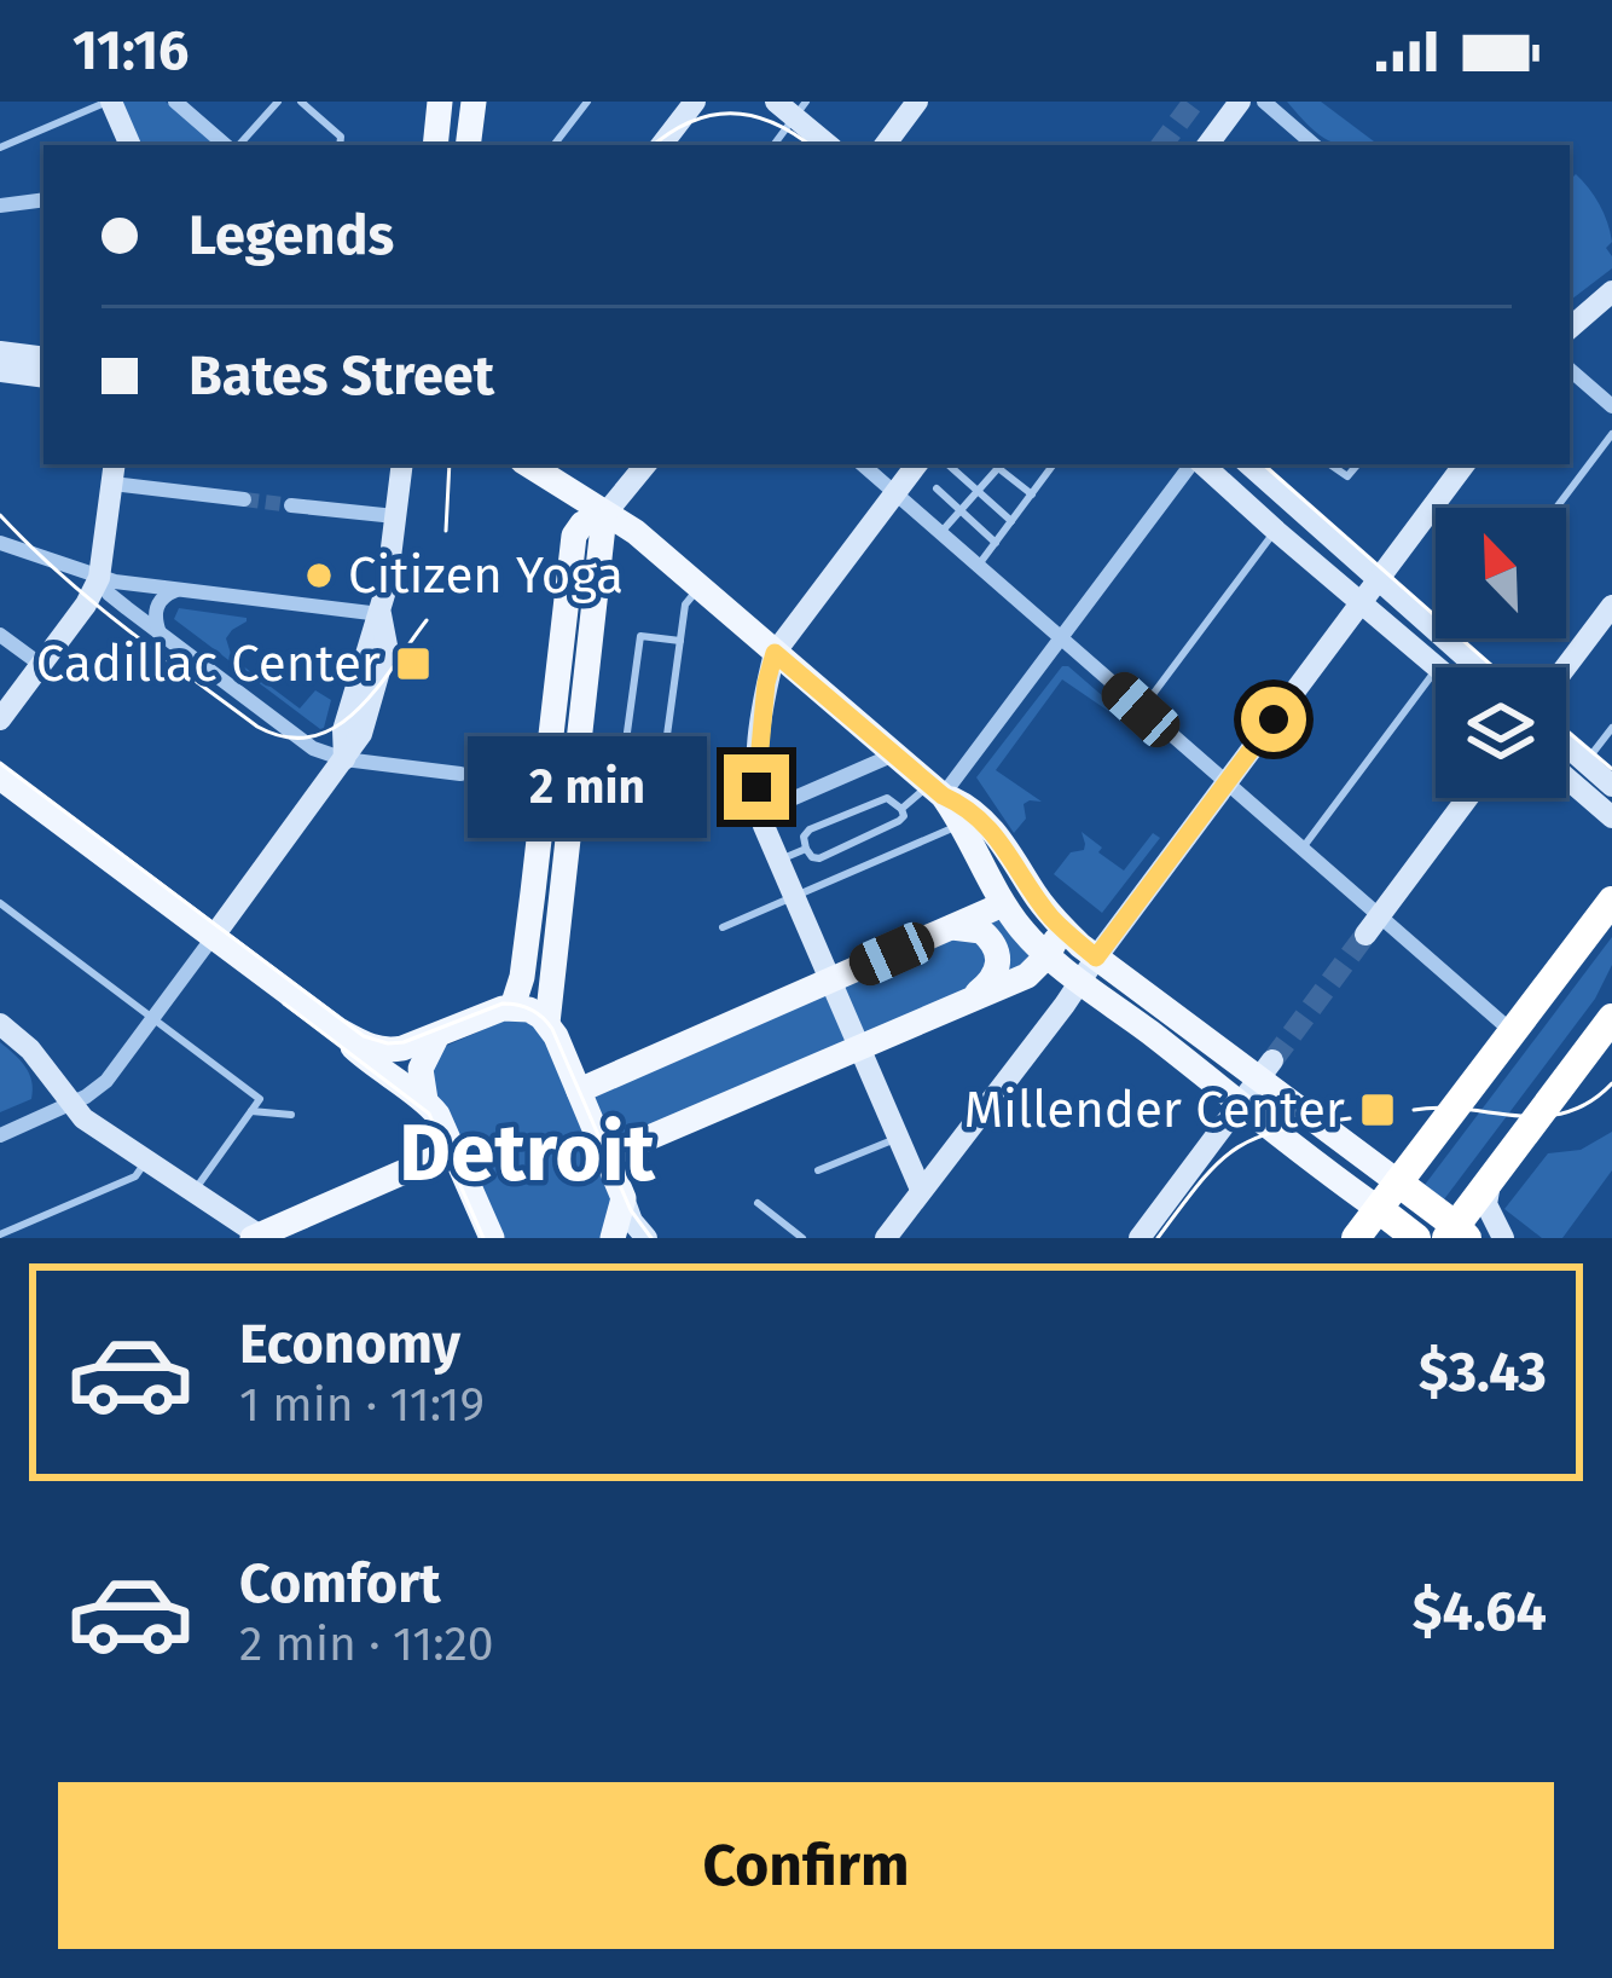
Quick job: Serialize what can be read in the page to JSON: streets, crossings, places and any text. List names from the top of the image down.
{
  "districts": ["Detroit"],
  "places": {
    "other": ["Citizen Yoga"],
    "transit": ["Cadillac Center", "Millender Center"]
  },
  "north": "top left",
  "page": {
    "status": "11:16",
    "banner": ["Legends", "Bates Street"],
    "bubble": "2 min",
    "list": [
      {
        "name": "Economy",
        "note": "1 min · 11:19",
        "value": "$3.43"
      },
      {
        "name": "Comfort",
        "note": "2 min · 11:20",
        "value": "$4.64"
      }
    ],
    "buttons": "Confirm"
  }
}
